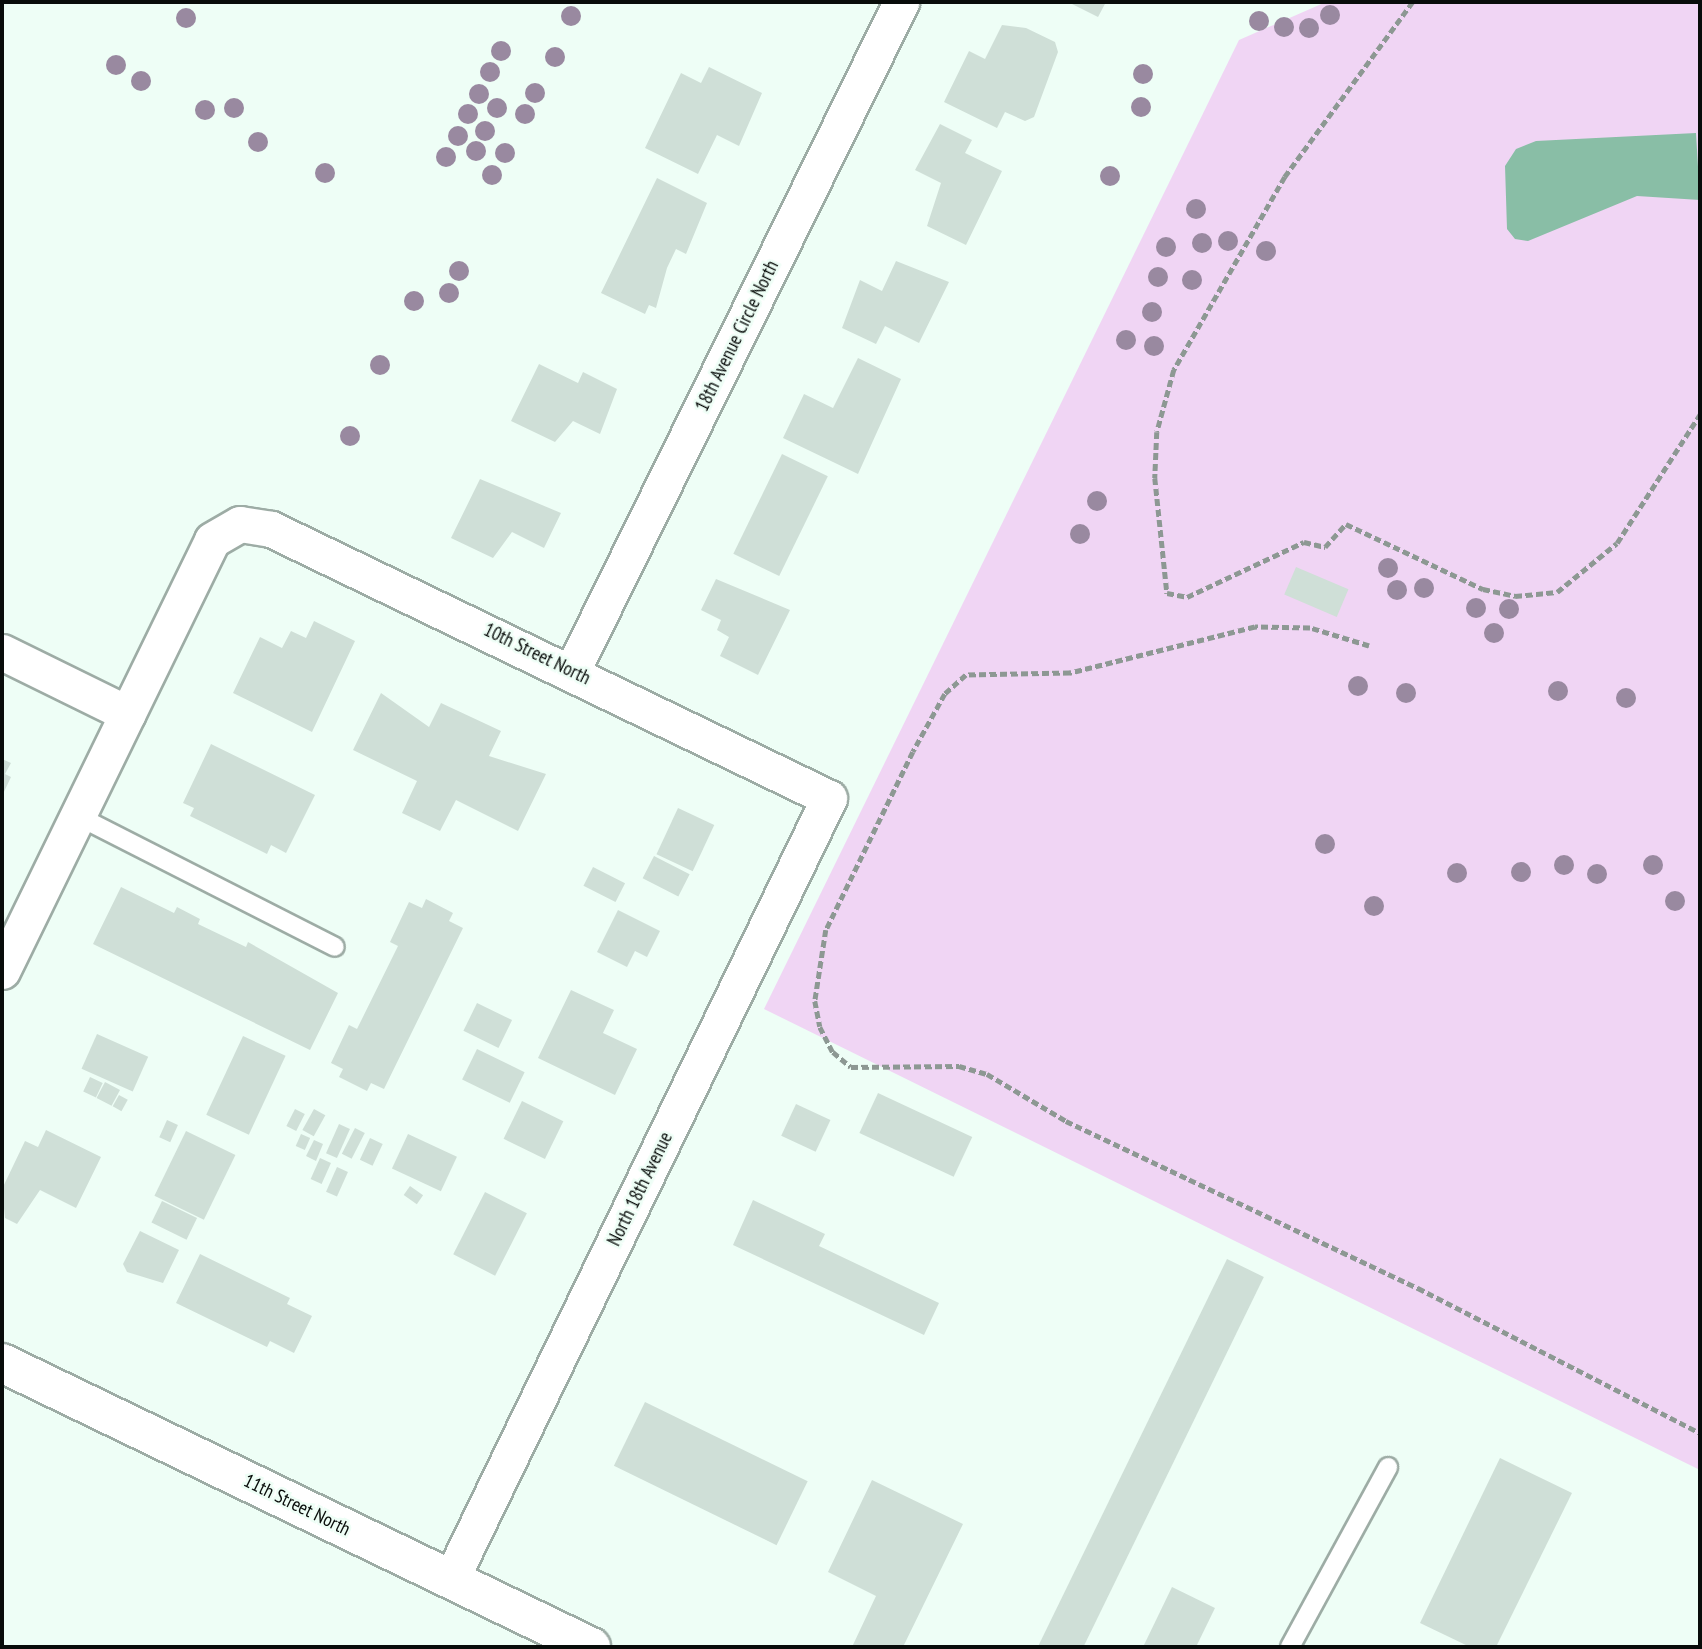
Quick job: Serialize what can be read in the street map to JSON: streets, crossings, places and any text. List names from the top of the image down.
{
  "streets": {
    "street": [
      "18th Avenue Circle North",
      "10th Street North",
      "North 18th Avenue",
      "11th Street North"
    ]
  },
  "crossings": [
    ["18th Avenue Circle North", "10th Street North"],
    ["10th Street North", "North 18th Avenue"],
    ["North 18th Avenue", "11th Street North"]
  ]
}
